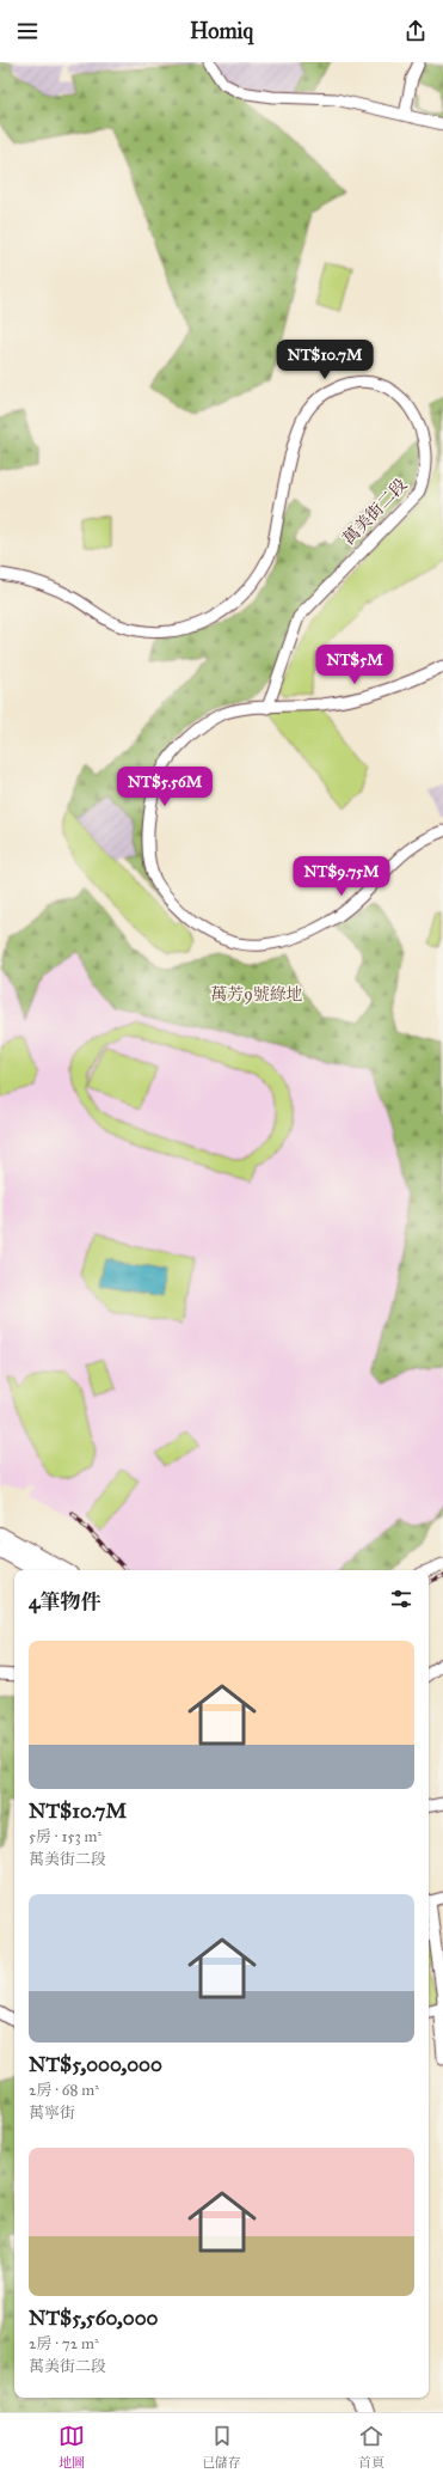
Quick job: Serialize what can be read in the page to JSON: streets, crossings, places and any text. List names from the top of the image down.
{
  "streets": {
    "street": ["萬美街二段"]
  },
  "parks": ["萬芳9號綠地"],
  "page": {
    "header": "Homiq",
    "price": [
      "NT$10.7M",
      "NT$5M",
      "NT$5.56M",
      "NT$9.75M"
    ],
    "heading": "4筆物件",
    "list": [
      {
        "name": "NT$10.7M",
        "note": "5房 · 153 m² · 萬美街二段"
      },
      {
        "name": "NT$5,000,000",
        "note": "2房 · 68 m² · 萬寧街"
      },
      {
        "name": "NT$5,560,000",
        "note": "2房 · 72 m² · 萬美街二段"
      }
    ],
    "tabs": ["地圖", "已儲存", "首頁"]
  }
}
